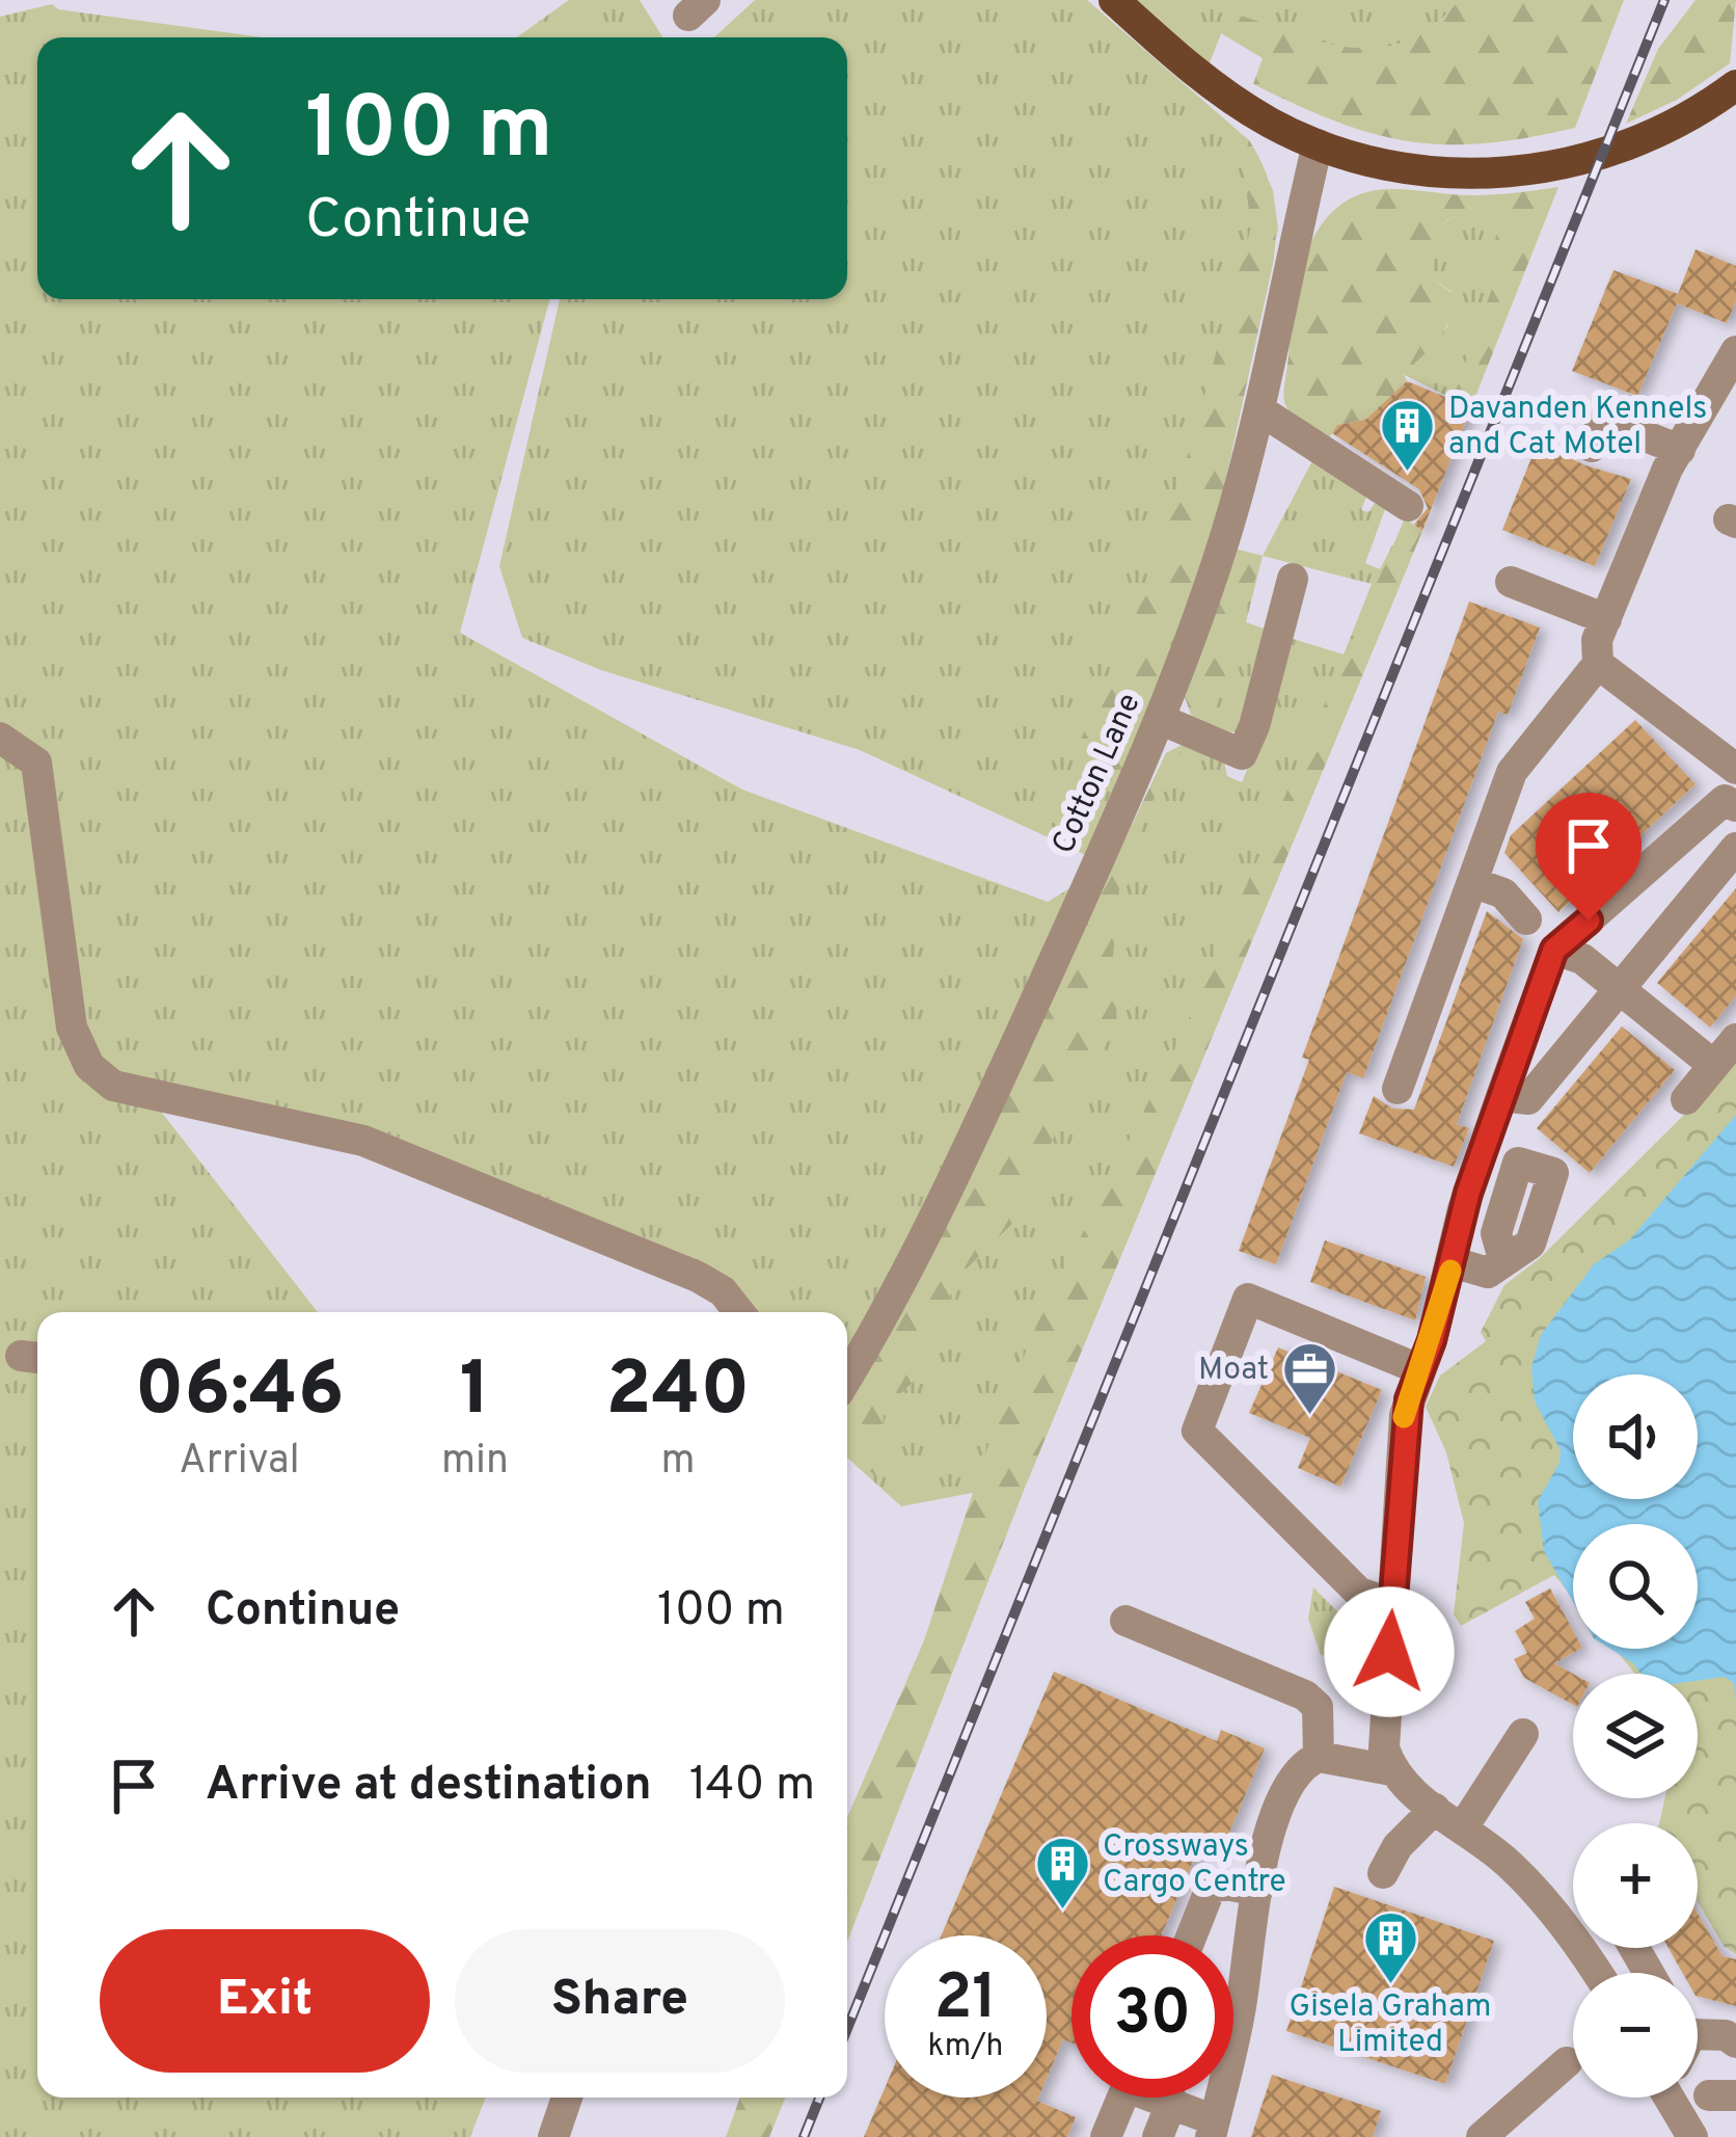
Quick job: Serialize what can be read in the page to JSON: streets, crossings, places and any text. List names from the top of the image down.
{
  "streets": {
    "street": ["Cotton Lane"]
  },
  "places": {
    "building": ["Davanden Kennels and Cat Motel", "Crossways Cargo Centre", "Gisela Graham Limited"],
    "office": ["Moat"]
  },
  "page": {
    "turn": ["100 m", "Continue"],
    "eta": [
      "06:46",
      "Arrival",
      "1",
      "min",
      "240",
      "m"
    ],
    "map_buttons": ["+", "−"],
    "list": [
      {
        "name": "Continue",
        "value": "100 m"
      },
      {
        "name": "Arrive at destination",
        "value": "140 m"
      }
    ],
    "buttons": ["Exit", "Share"],
    "speed": "21 km/h",
    "limit": "30"
  }
}
